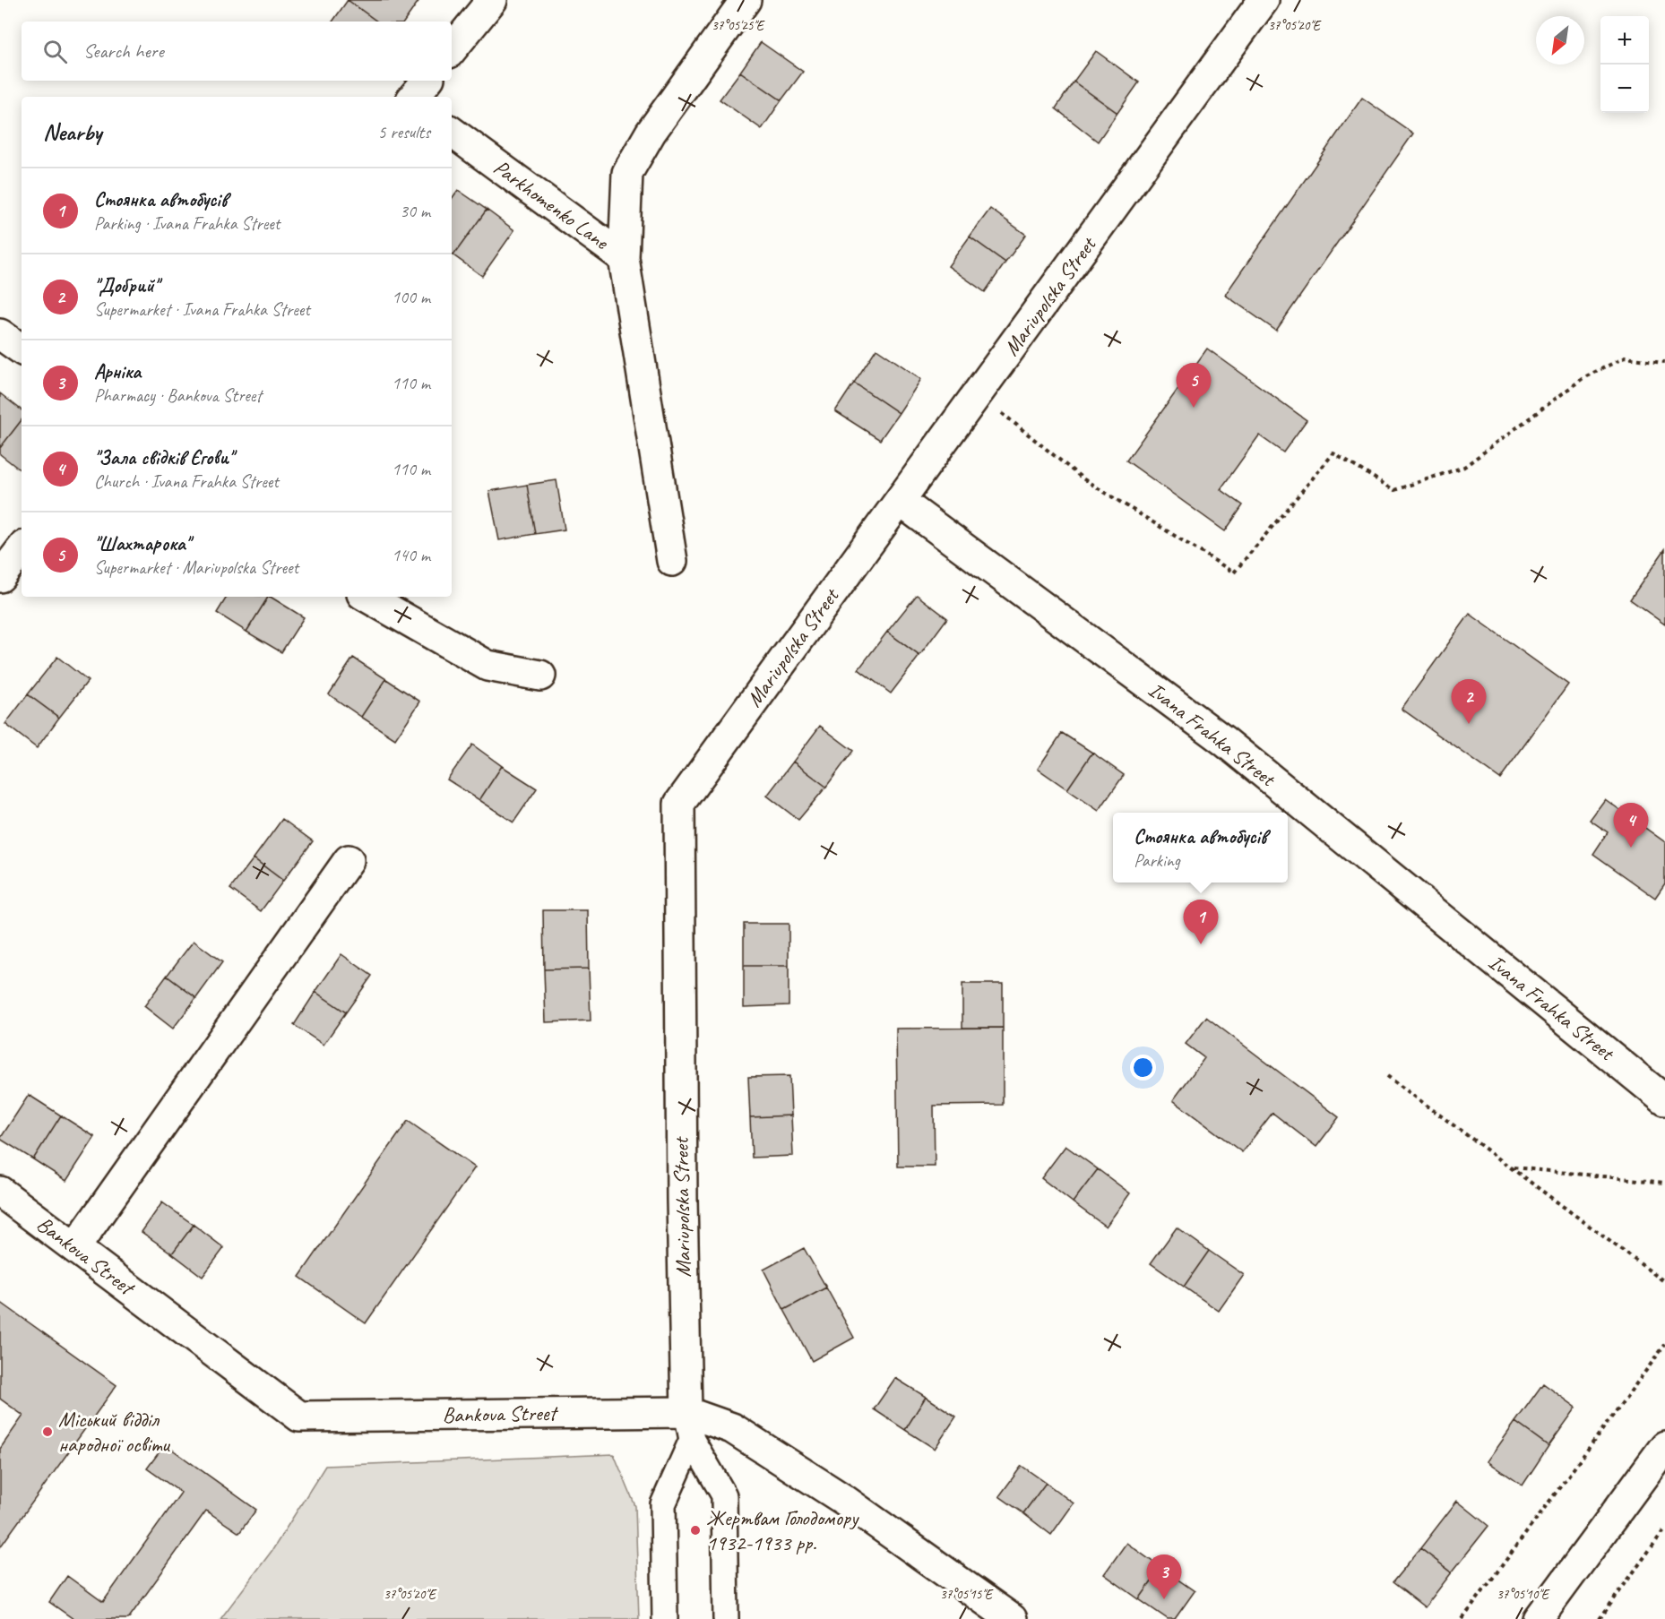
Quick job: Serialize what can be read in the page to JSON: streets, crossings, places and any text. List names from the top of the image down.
{
  "streets": {
    "street": [
      "Parkhomenko Lane",
      "Mariupolska Street",
      "Ivana Frahka Street",
      "Bankova Street"
    ]
  },
  "crossings": [
    ["Mariupolska Street", "Ivana Frahka Street"],
    ["Mariupolska Street", "Bankova Street"]
  ],
  "places": ["Міський відділ народної освіти", "Жертвам Голодомору 1932-1933 рр."],
  "north": "bottom left",
  "page": {
    "map_buttons": ["+", "−"],
    "search": "Search here",
    "heading": ["Nearby", "5 results"],
    "list": [
      {
        "mark": "1",
        "name": "Стоянка автобусів",
        "note": "Parking · Ivana Frahka Street",
        "value": "30 m"
      },
      {
        "mark": "2",
        "name": "\"Добрий\"",
        "note": "Supermarket · Ivana Frahka Street",
        "value": "100 m"
      },
      {
        "mark": "3",
        "name": "Арніка",
        "note": "Pharmacy · Bankova Street",
        "value": "110 m"
      },
      {
        "mark": "4",
        "name": "\"Зала свідків Єгови\"",
        "note": "Church · Ivana Frahka Street",
        "value": "110 m"
      },
      {
        "mark": "5",
        "name": "\"Шахтарока\"",
        "note": "Supermarket · Mariupolska Street",
        "value": "140 m"
      }
    ],
    "pins": [
      "5",
      "2",
      "4",
      "1",
      "3"
    ],
    "popup": ["Стоянка автобусів", "Parking"]
  },
  "coordinates": [
    "37°05'25\"E",
    "37°05'20\"E",
    "37°05'15\"E",
    "37°05'10\"E"
  ]
}
